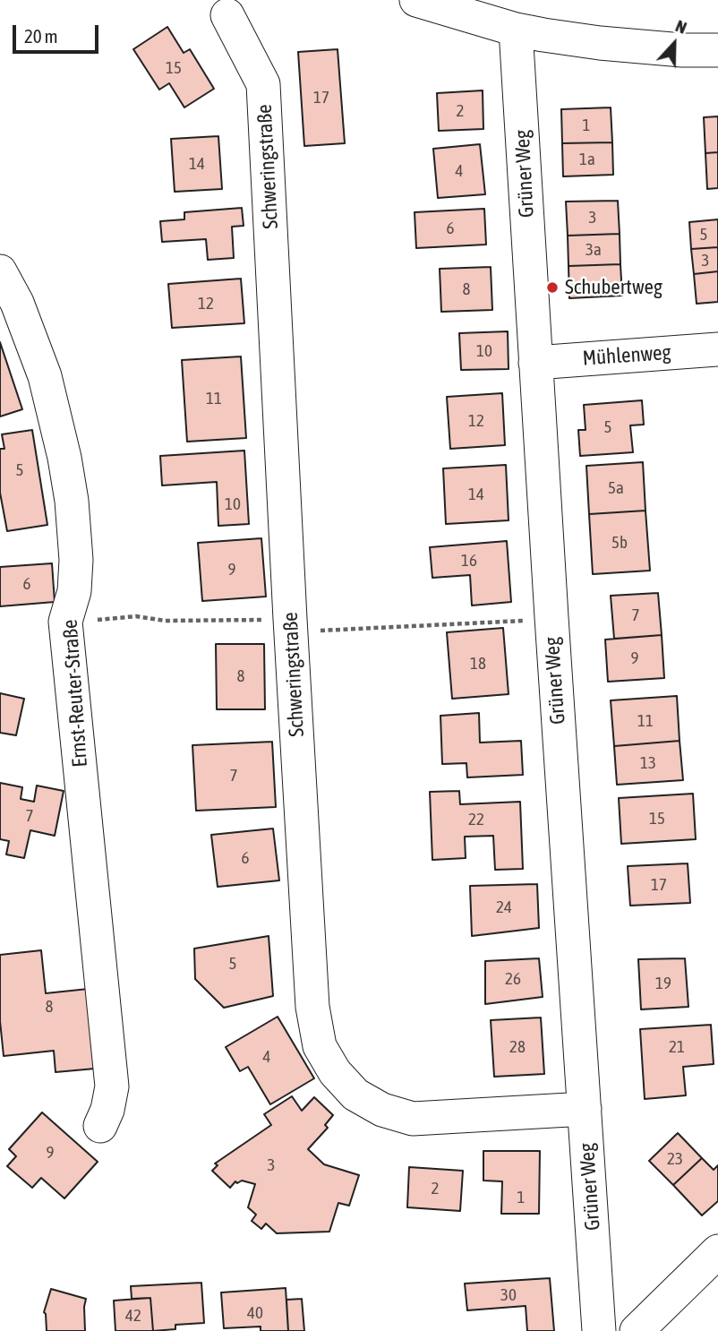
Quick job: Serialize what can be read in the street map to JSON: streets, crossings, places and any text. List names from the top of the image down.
{
  "streets": {
    "street": [
      "Schweringstraße",
      "Grüner Weg",
      "Mühlenweg",
      "Ernst-Reuter-Straße"
    ]
  },
  "crossings": [
    ["Schweringstraße", "Grüner Weg"],
    ["Grüner Weg", "Mühlenweg"]
  ],
  "places": ["Schubertweg"],
  "house_numbers": [
    "15",
    "17",
    "2",
    "1",
    "1a",
    "14",
    "4",
    "3",
    "6",
    "5",
    "3a",
    "3",
    "8",
    "12",
    "10",
    "11",
    "12",
    "5",
    "5",
    "5a",
    "14",
    "10",
    "5b",
    "16",
    "9",
    "6",
    "7",
    "9",
    "18",
    "8",
    "11",
    "13",
    "7",
    "7",
    "15",
    "22",
    "6",
    "17",
    "24",
    "5",
    "26",
    "19",
    "8",
    "28",
    "21",
    "4",
    "9",
    "23",
    "3",
    "2",
    "1",
    "30",
    "40",
    "42"
  ],
  "scale_bar": "20 m",
  "north": "top"
}
